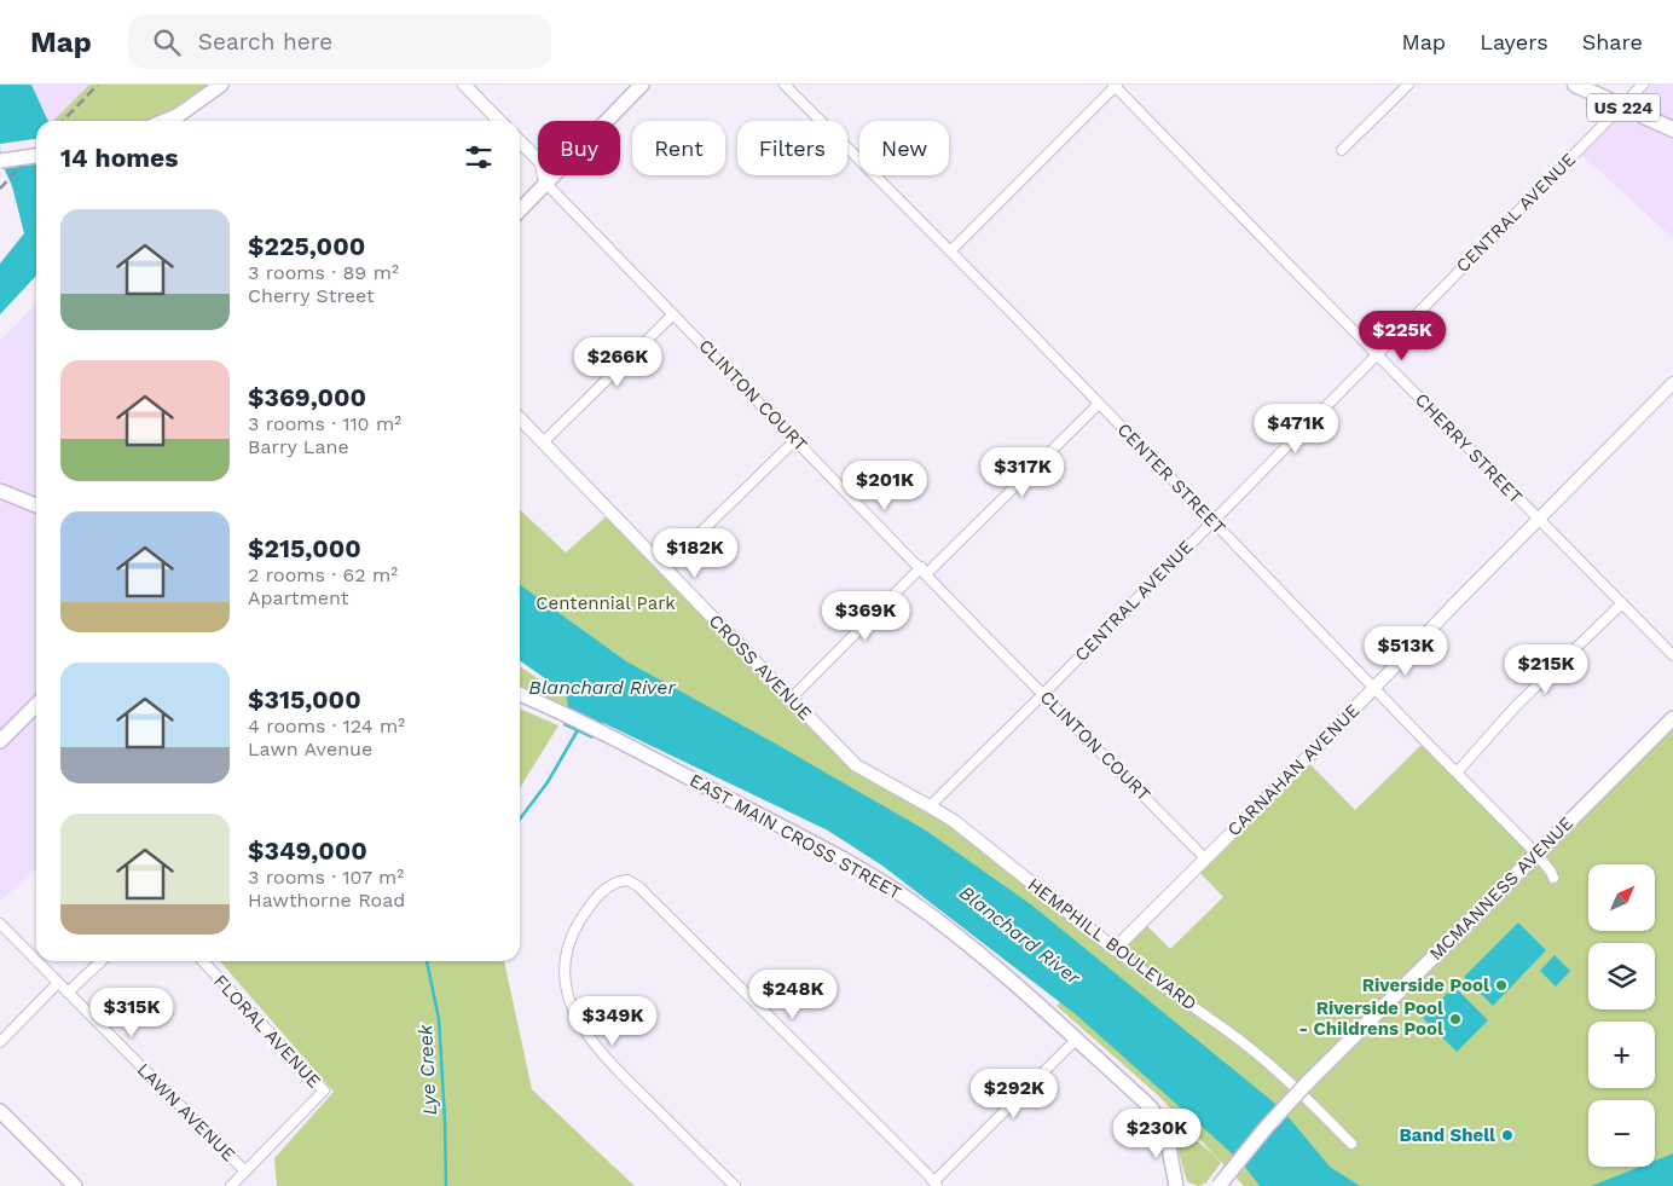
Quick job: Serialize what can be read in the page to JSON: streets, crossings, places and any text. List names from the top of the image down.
{
  "streets": {
    "highway": ["US 224"],
    "main road": ["EAST MAIN CROSS STREET", "MCMANNESS AVENUE"],
    "street": [
      "CENTRAL AVENUE",
      "CLINTON COURT",
      "CHERRY STREET",
      "CENTER STREET",
      "CROSS AVENUE",
      "CARNAHAN AVENUE",
      "HEMPHILL BOULEVARD",
      "FLORAL AVENUE",
      "LAWN AVENUE"
    ]
  },
  "crossings": [
    ["US 224", "CENTRAL AVENUE"],
    ["CENTRAL AVENUE", "CLINTON COURT"],
    ["CENTRAL AVENUE", "CHERRY STREET"],
    ["CENTRAL AVENUE", "CENTER STREET"],
    ["CENTRAL AVENUE", "HEMPHILL BOULEVARD"],
    ["CLINTON COURT", "CARNAHAN AVENUE"],
    ["CHERRY STREET", "CARNAHAN AVENUE"],
    ["CENTER STREET", "CARNAHAN AVENUE"],
    ["CENTER STREET", "MCMANNESS AVENUE"],
    ["CROSS AVENUE", "HEMPHILL BOULEVARD"],
    ["CARNAHAN AVENUE", "HEMPHILL BOULEVARD"],
    ["FLORAL AVENUE", "LAWN AVENUE"]
  ],
  "water": ["Blanchard River", "Lye Creek"],
  "parks": ["Centennial Park"],
  "places": ["Riverside Pool", "Riverside Pool - Childrens Pool", "Band Shell"],
  "north": "top right",
  "page": {
    "header": "Map",
    "search": "Search here",
    "nav": ["Map", "Layers", "Share"],
    "chip": [
      "Buy",
      "Rent",
      "Filters",
      "New"
    ],
    "heading": "14 homes",
    "list": [
      {
        "name": "$225,000",
        "note": "3 rooms · 89 m² · Cherry Street"
      },
      {
        "name": "$369,000",
        "note": "3 rooms · 110 m² · Barry Lane"
      },
      {
        "name": "$215,000",
        "note": "2 rooms · 62 m² · Apartment"
      },
      {
        "name": "$315,000",
        "note": "4 rooms · 124 m² · Lawn Avenue"
      },
      {
        "name": "$349,000",
        "note": "3 rooms · 107 m² · Hawthorne Road"
      }
    ],
    "price": [
      "$225K",
      "$266K",
      "$471K",
      "$317K",
      "$201K",
      "$182K",
      "$369K",
      "$513K",
      "$215K",
      "$248K",
      "$315K",
      "$349K",
      "$292K",
      "$230K"
    ],
    "map_buttons": ["+", "−"]
  }
}
